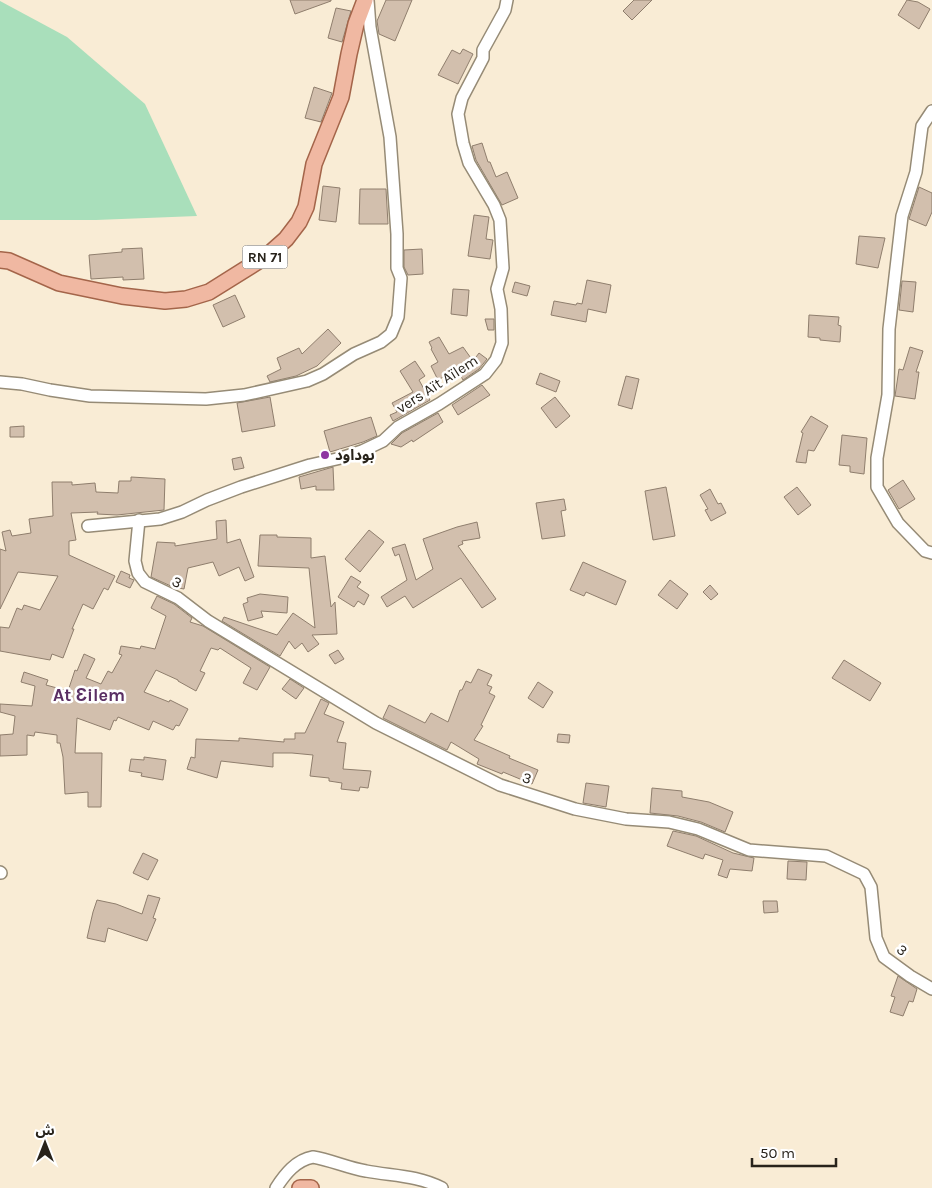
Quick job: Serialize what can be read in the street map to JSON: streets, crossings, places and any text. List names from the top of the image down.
{
  "streets": {
    "main road": ["RN 71"],
    "street": ["vers Aït Aïlem", "3"]
  },
  "crossings": [
    ["vers Aït Aïlem", "3"]
  ],
  "districts": ["At Ɛilem"],
  "places": ["بوداود"],
  "scale_bar": "50 m",
  "north": "top"
}
